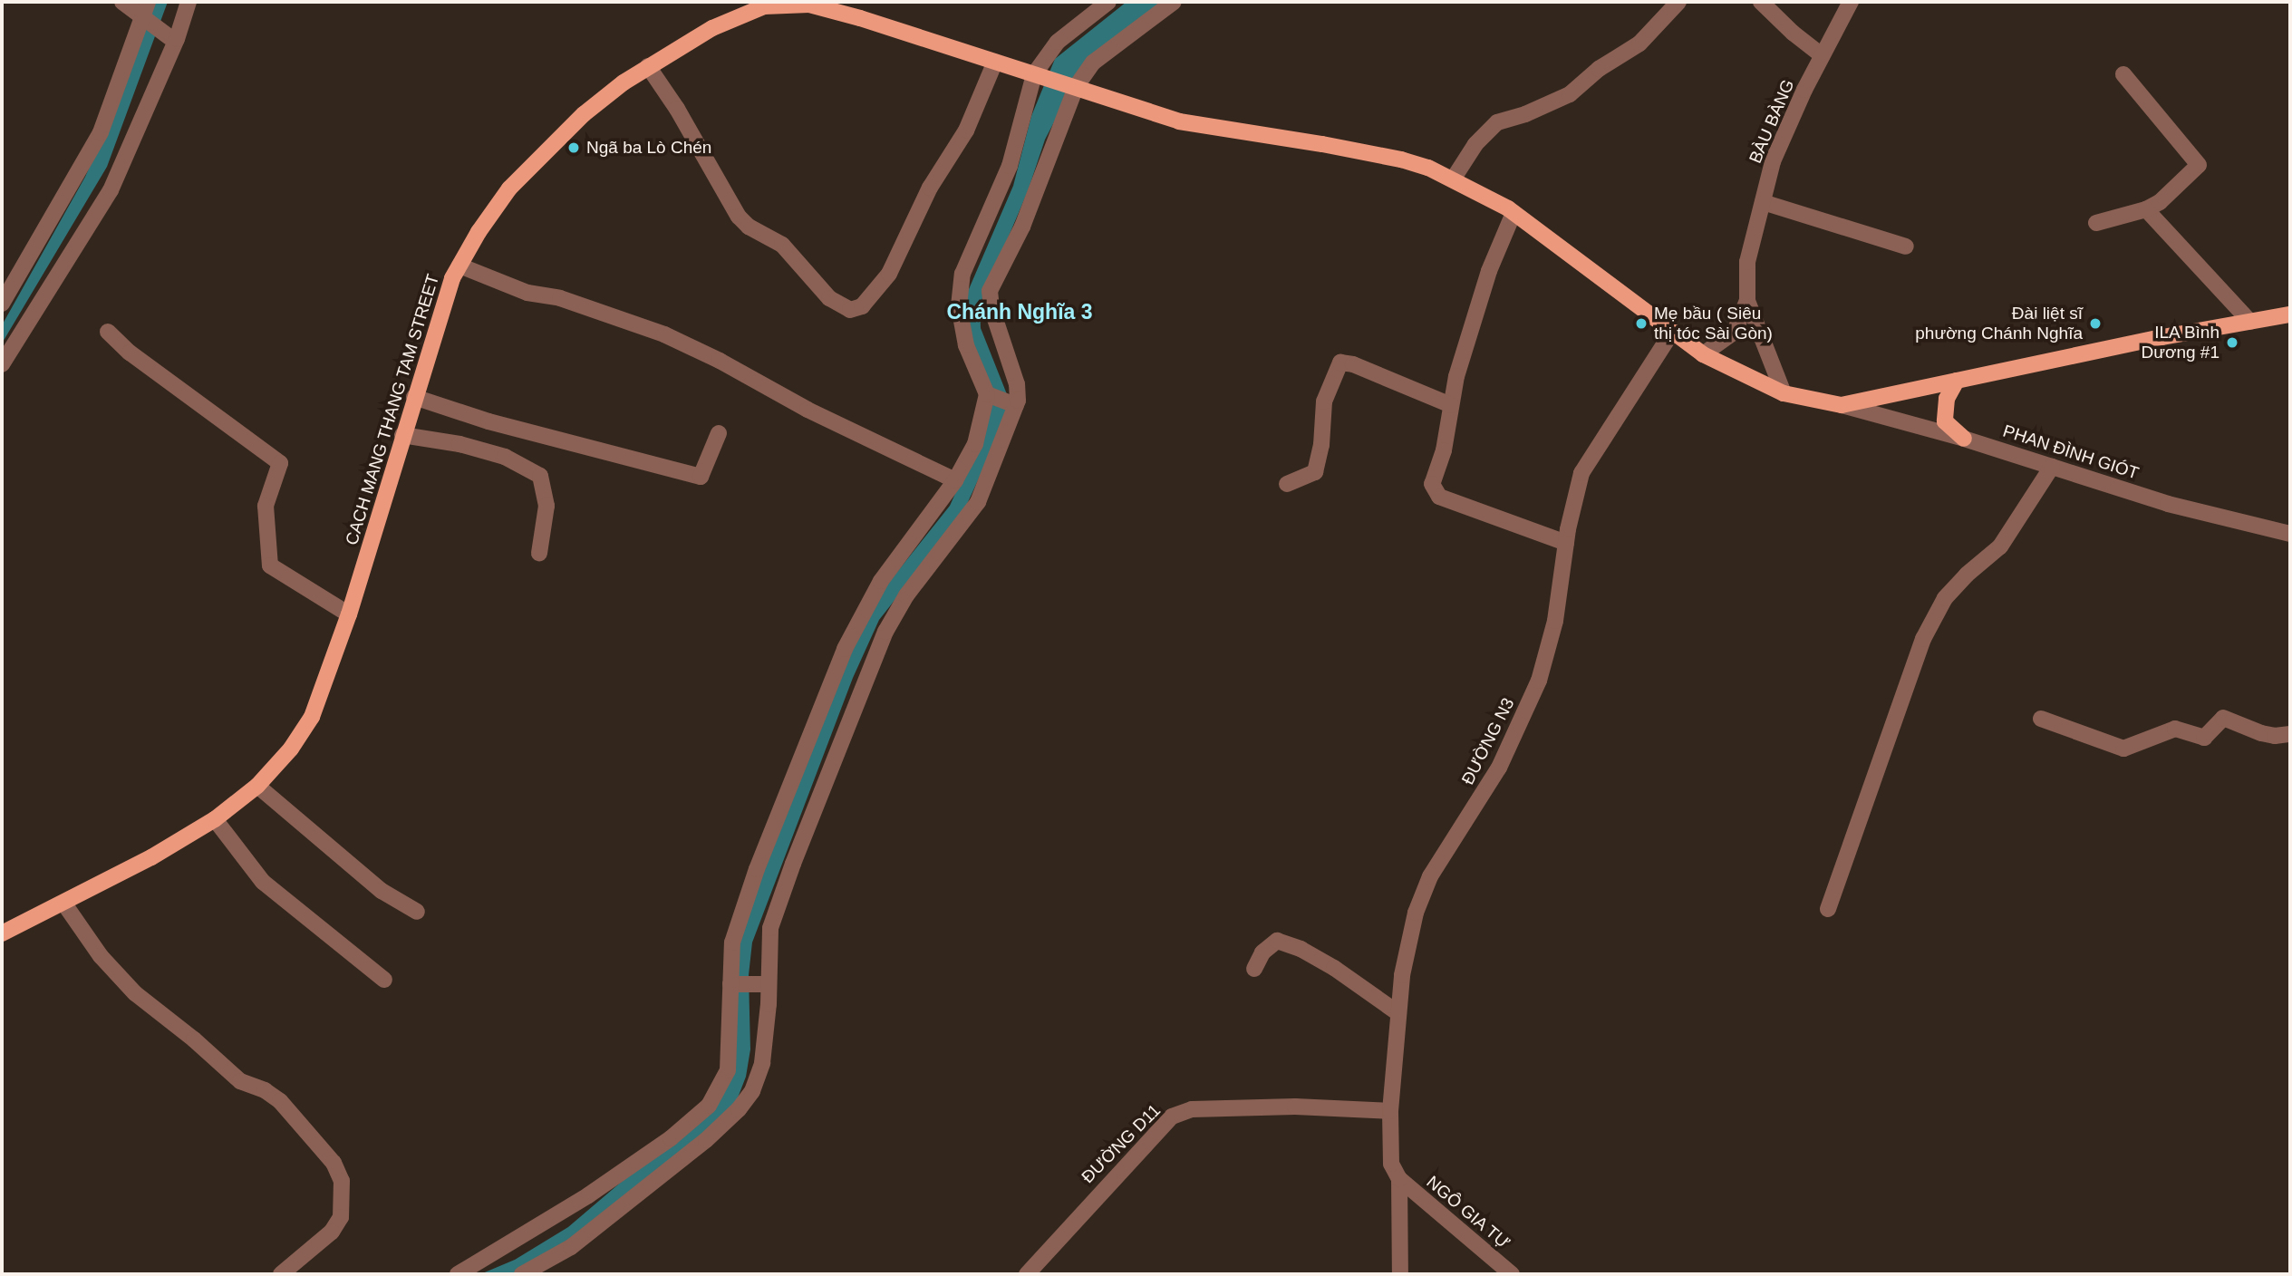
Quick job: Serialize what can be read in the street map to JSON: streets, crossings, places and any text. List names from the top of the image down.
{
  "streets": {
    "main road": ["CACH MANG THANG TAM STREET"],
    "street": [
      "BÀU BÀNG",
      "PHAN ĐÌNH GIÓT",
      "ĐƯỜNG N3",
      "ĐƯỜNG D11",
      "NGÔ GIA TỰ"
    ]
  },
  "crossings": [
    ["ĐƯỜNG N3", "ĐƯỜNG D11"],
    ["ĐƯỜNG N3", "NGÔ GIA TỰ"]
  ],
  "districts": ["Chánh Nghĩa 3"],
  "places": [
    "Ngã ba Lò Chén",
    "Mẹ bầu ( Siêu thị tóc Sài Gòn)",
    "Đài liệt sĩ phường Chánh Nghĩa",
    "ILA Bình Dương #1"
  ]
}
